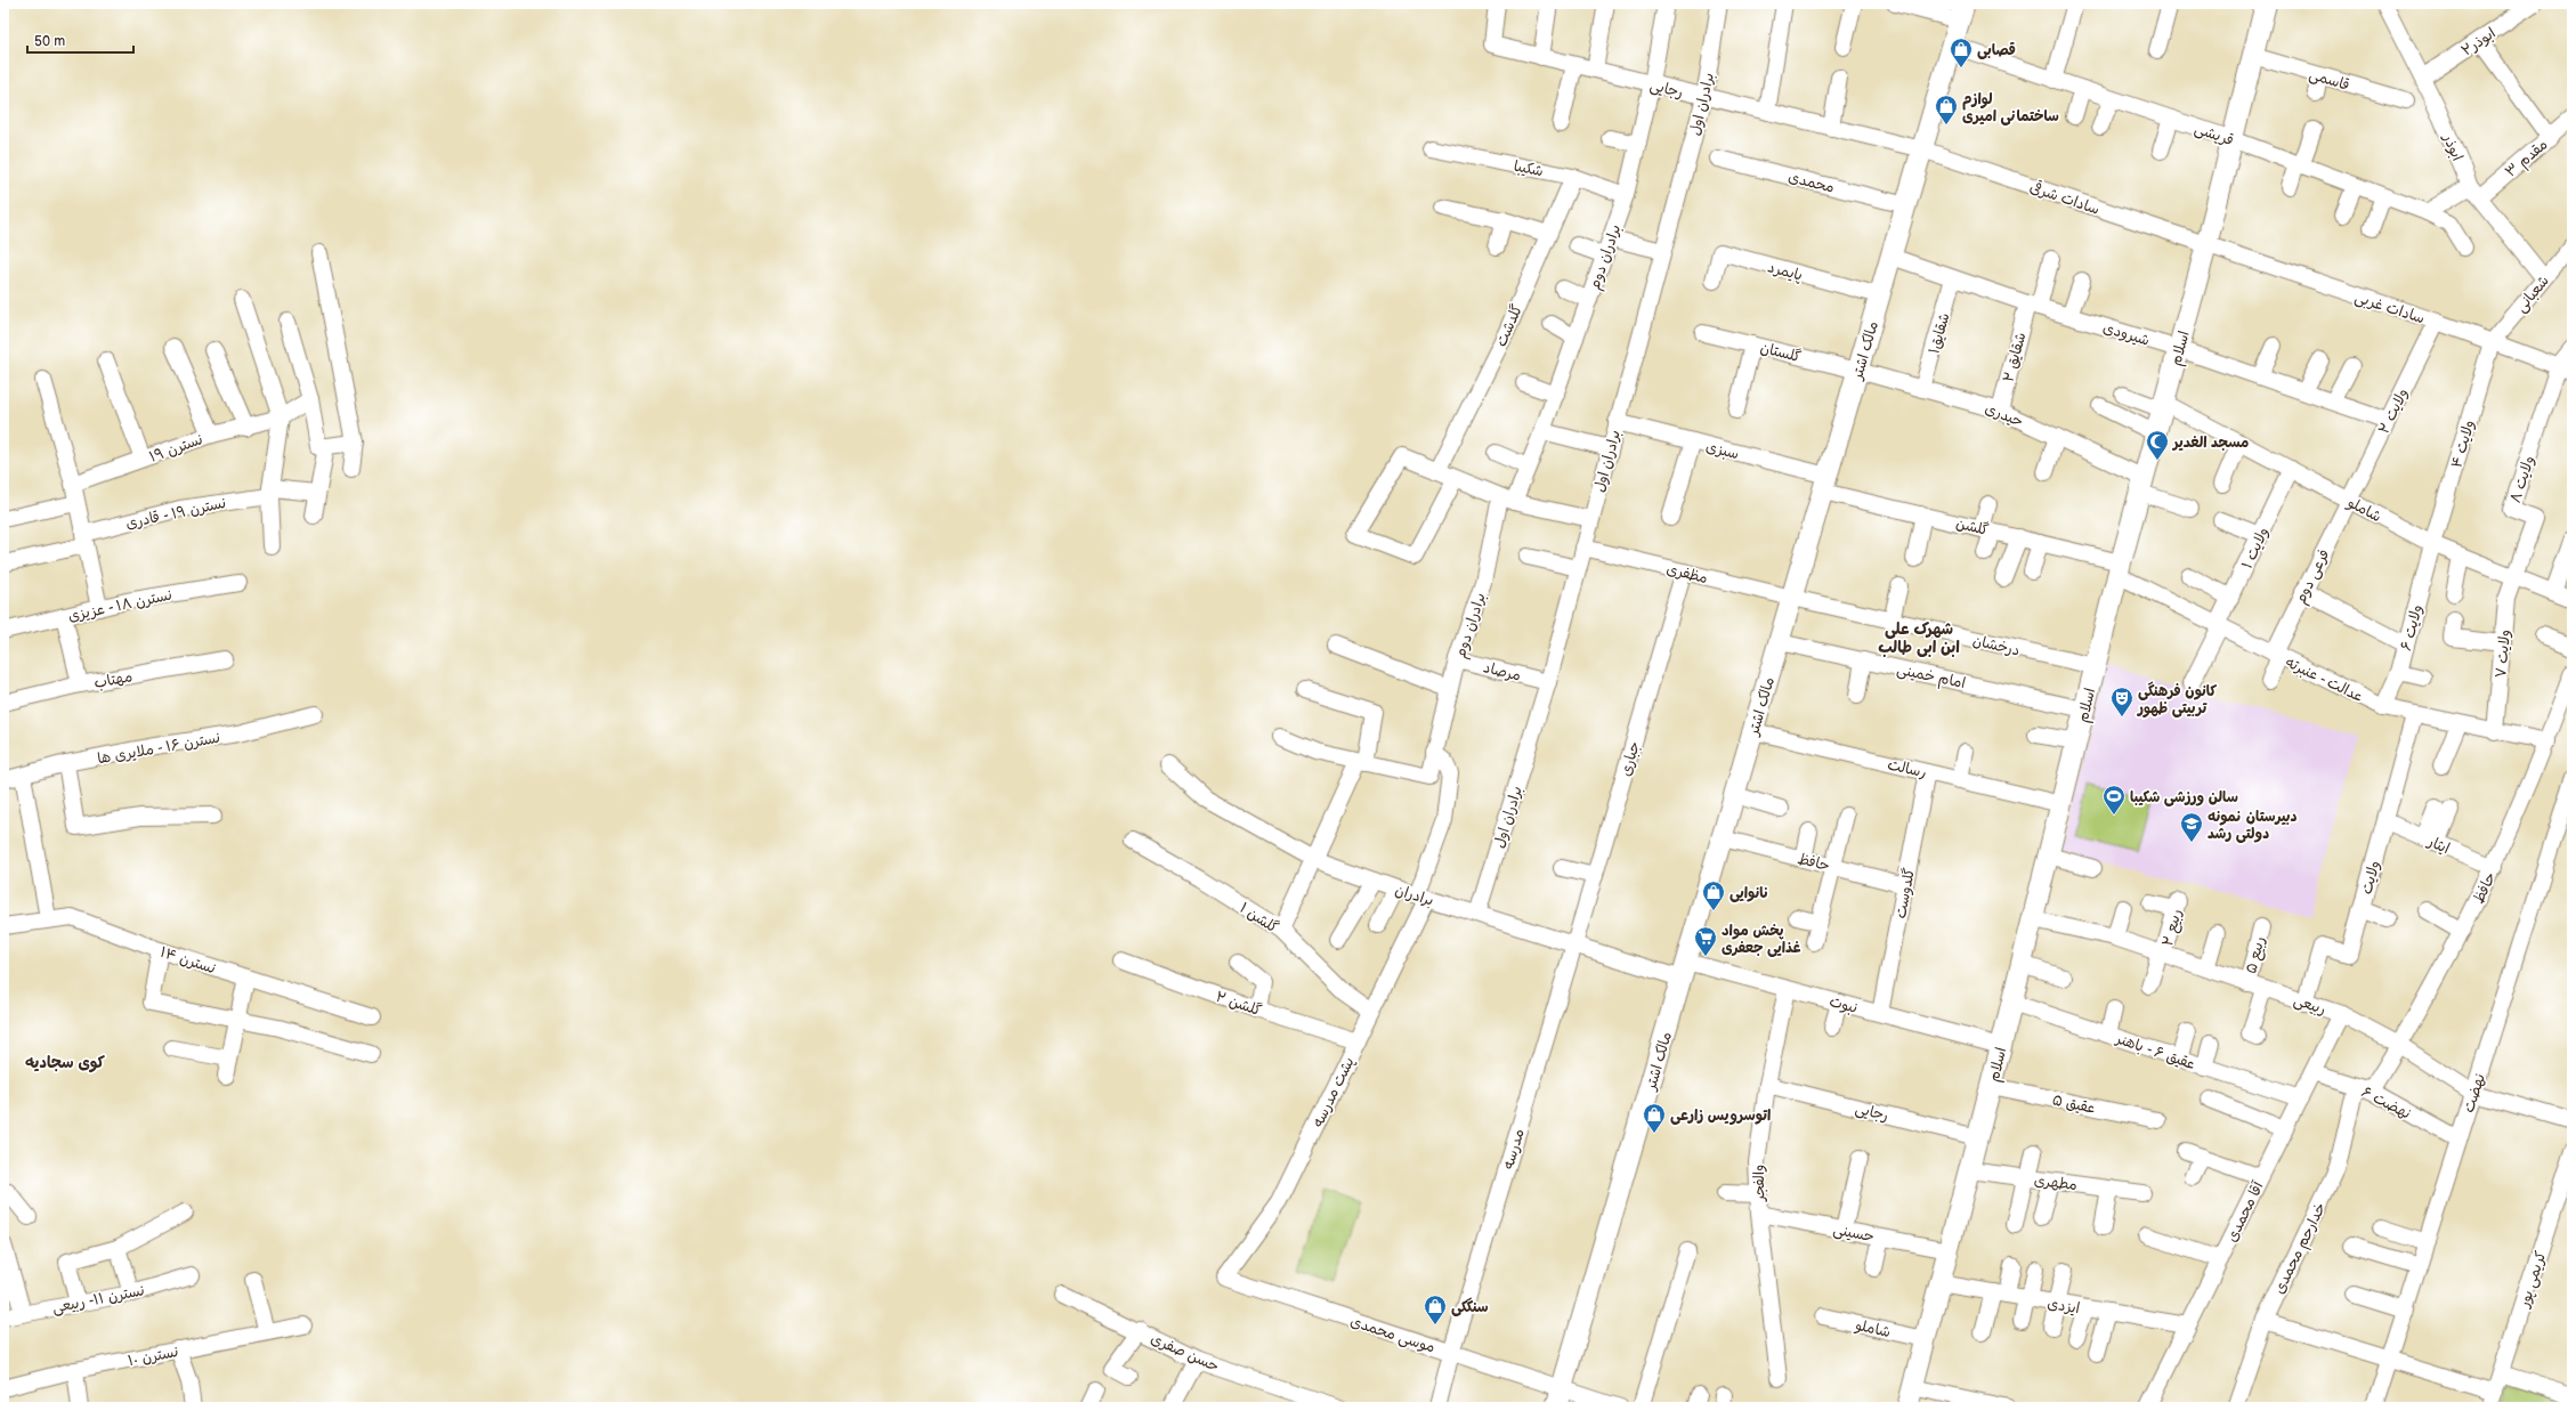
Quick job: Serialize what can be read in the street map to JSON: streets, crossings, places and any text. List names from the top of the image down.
{
  "streets": {
    "street": [
      "ابوذر۲",
      "قاسمی",
      "رجایی",
      "برادران اول",
      "قریشی",
      "ابوذر",
      "مقدم ۳",
      "شکیبا",
      "محمدی",
      "سادات شرقی",
      "برادران دوم",
      "پایمرد",
      "شعبانی",
      "سادات غربی",
      "گلدشت",
      "شقایق۱",
      "شیرودی",
      "اسلام",
      "مالک اشتر",
      "گلستان",
      "شقایق ۲",
      "ولایت ۲",
      "حیدری",
      "ولایت ۴",
      "نسترن ۱۹",
      "سبزی",
      "ولایت ۸",
      "شاملو",
      "نسترن ۱۹ - قادری",
      "گلشن",
      "ولایت ۱",
      "مظفری",
      "فرعی دوم",
      "نسترن ۱۸ - عزیزی",
      "ولایت ۶",
      "درخشان",
      "ولایت ۷",
      "مرصاد",
      "امام خمینی",
      "مهتاب",
      "عدالت - عنبرته",
      "نسترن ۱۶ - ملایری ها",
      "جباری",
      "رسالت",
      "ایثار",
      "حافظ",
      "ولایت",
      "گلدوست",
      "برادران",
      "گلشن ۱",
      "ربیع ۲",
      "ربیع ۵",
      "نسترن ۱۴",
      "گلشن ۲",
      "نبوت",
      "ربیعی",
      "عقیق ۶ - باهنر",
      "پشت مدرسه",
      "نهضت",
      "نهضت ۶",
      "عقیق ۵",
      "مدرسه",
      "مطهری",
      "والفجر",
      "آقا محمدی",
      "حسینی",
      "خدارحم محمدی",
      "کریمی پور",
      "نسترن ۱۱- ربیعی",
      "ایزدی",
      "موسی محمدی",
      "حسن صفری",
      "نسترن ۱۰"
    ]
  },
  "crossings": [
    ["ابوذر۲", "ابوذر"],
    ["قاسمی", "اسلام"],
    ["رجایی", "برادران اول"],
    ["رجایی", "سادات شرقی"],
    ["رجایی", "برادران دوم"],
    ["رجایی", "اسلام"],
    ["رجایی", "مالک اشتر"],
    ["رجایی", "والفجر"],
    ["برادران اول", "سبزی"],
    ["برادران اول", "مظفری"],
    ["برادران اول", "مرصاد"],
    ["برادران اول", "برادران"],
    ["قریشی", "اسلام"],
    ["قریشی", "مالک اشتر"],
    ["ابوذر", "مقدم ۳"],
    ["ابوذر", "شعبانی"],
    ["شکیبا", "برادران دوم"],
    ["شکیبا", "گلدشت"],
    ["محمدی", "مالک اشتر"],
    ["سادات شرقی", "سادات غربی"],
    ["سادات شرقی", "اسلام"],
    ["سادات شرقی", "مالک اشتر"],
    ["برادران دوم", "مرصاد"],
    ["پایمرد", "مالک اشتر"],
    ["شعبانی", "سادات غربی"],
    ["شعبانی", "ولایت ۴"],
    ["سادات غربی", "اسلام"],
    ["سادات غربی", "ولایت ۲"],
    ["سادات غربی", "ولایت ۴"],
    ["سادات غربی", "ولایت ۸"],
    ["شقایق۱", "شیرودی"],
    ["شقایق۱", "حیدری"],
    ["شیرودی", "اسلام"],
    ["شیرودی", "مالک اشتر"],
    ["شیرودی", "شقایق ۲"],
    ["شیرودی", "ولایت ۲"],
    ["اسلام", "حیدری"],
    ["اسلام", "شاملو"],
    ["اسلام", "گلشن"],
    ["اسلام", "درخشان"],
    ["اسلام", "امام خمینی"],
    ["اسلام", "عدالت - عنبرته"],
    ["اسلام", "رسالت"],
    ["اسلام", "نبوت"],
    ["اسلام", "ربیعی"],
    ["اسلام", "عقیق ۶ - باهنر"],
    ["اسلام", "عقیق ۵"],
    ["اسلام", "مطهری"],
    ["اسلام", "حسینی"],
    ["اسلام", "ایزدی"],
    ["مالک اشتر", "گلستان"],
    ["مالک اشتر", "حیدری"],
    ["مالک اشتر", "سبزی"],
    ["مالک اشتر", "گلشن"],
    ["مالک اشتر", "مظفری"],
    ["مالک اشتر", "درخشان"],
    ["مالک اشتر", "امام خمینی"],
    ["مالک اشتر", "رسالت"],
    ["مالک اشتر", "حافظ"],
    ["مالک اشتر", "برادران"],
    ["مالک اشتر", "نبوت"],
    ["مالک اشتر", "موسی محمدی"],
    ["گلستان", "حیدری"],
    ["شقایق ۲", "حیدری"],
    ["ولایت ۲", "شاملو"],
    ["ولایت ۲", "فرعی دوم"],
    ["ولایت ۴", "شاملو"],
    ["ولایت ۴", "ولایت ۶"],
    ["سبزی", "گلشن"],
    ["ولایت ۸", "شاملو"],
    ["ولایت ۸", "ولایت ۷"],
    ["شاملو", "ولایت ۱"],
    ["شاملو", "فرعی دوم"],
    ["شاملو", "ولایت ۶"],
    ["شاملو", "ولایت ۷"],
    ["گلشن", "عدالت - عنبرته"],
    ["ولایت ۱", "عدالت - عنبرته"],
    ["مظفری", "درخشان"],
    ["مظفری", "جباری"],
    ["فرعی دوم", "عدالت - عنبرته"],
    ["ولایت ۶", "عدالت - عنبرته"],
    ["ولایت ۷", "عدالت - عنبرته"],
    ["عدالت - عنبرته", "حافظ"],
    ["عدالت - عنبرته", "ولایت"],
    ["جباری", "برادران"],
    ["جباری", "مدرسه"],
    ["رسالت", "گلدوست"],
    ["ایثار", "حافظ"],
    ["ایثار", "ولایت"],
    ["حافظ", "گلدوست"],
    ["حافظ", "ربیعی"],
    ["حافظ", "نهضت ۶"],
    ["حافظ", "خدارحم محمدی"],
    ["ولایت", "ربیعی"],
    ["گلدوست", "نبوت"],
    ["برادران", "نبوت"],
    ["برادران", "پشت مدرسه"],
    ["برادران", "مدرسه"],
    ["گلشن ۱", "پشت مدرسه"],
    ["ربیع ۲", "ربیعی"],
    ["ربیع ۵", "ربیعی"],
    ["گلشن ۲", "پشت مدرسه"],
    ["نبوت", "والفجر"],
    ["ربیعی", "نهضت"],
    ["ربیعی", "آقا محمدی"],
    ["عقیق ۶ - باهنر", "آقا محمدی"],
    ["پشت مدرسه", "موسی محمدی"],
    ["نهضت", "نهضت ۶"],
    ["نهضت ۶", "آقا محمدی"],
    ["نهضت ۶", "خدارحم محمدی"],
    ["مدرسه", "موسی محمدی"],
    ["والفجر", "حسینی"],
    ["آقا محمدی", "ایزدی"]
  ],
  "districts": ["شهرک علی ابن ابی طالب", "کوی سجادیه"],
  "places": {
    "shop": [
      "قصابی",
      "لوازم ساختمانی امیری",
      "نانوایی",
      "اتوسرویس زارعی",
      "سنگکی"
    ],
    "mosque": ["مسجد الغدیر"],
    "theatre": ["کانون فرهنگی تربیتی ظهور"],
    "sports": ["سالن ورزشی شکیبا"],
    "school or university": ["دبیرستان نمونه دولتی رشد"],
    "supermarket": ["پخش مواد غذایی جعفری"]
  },
  "scale_bar": "50 m"
}
